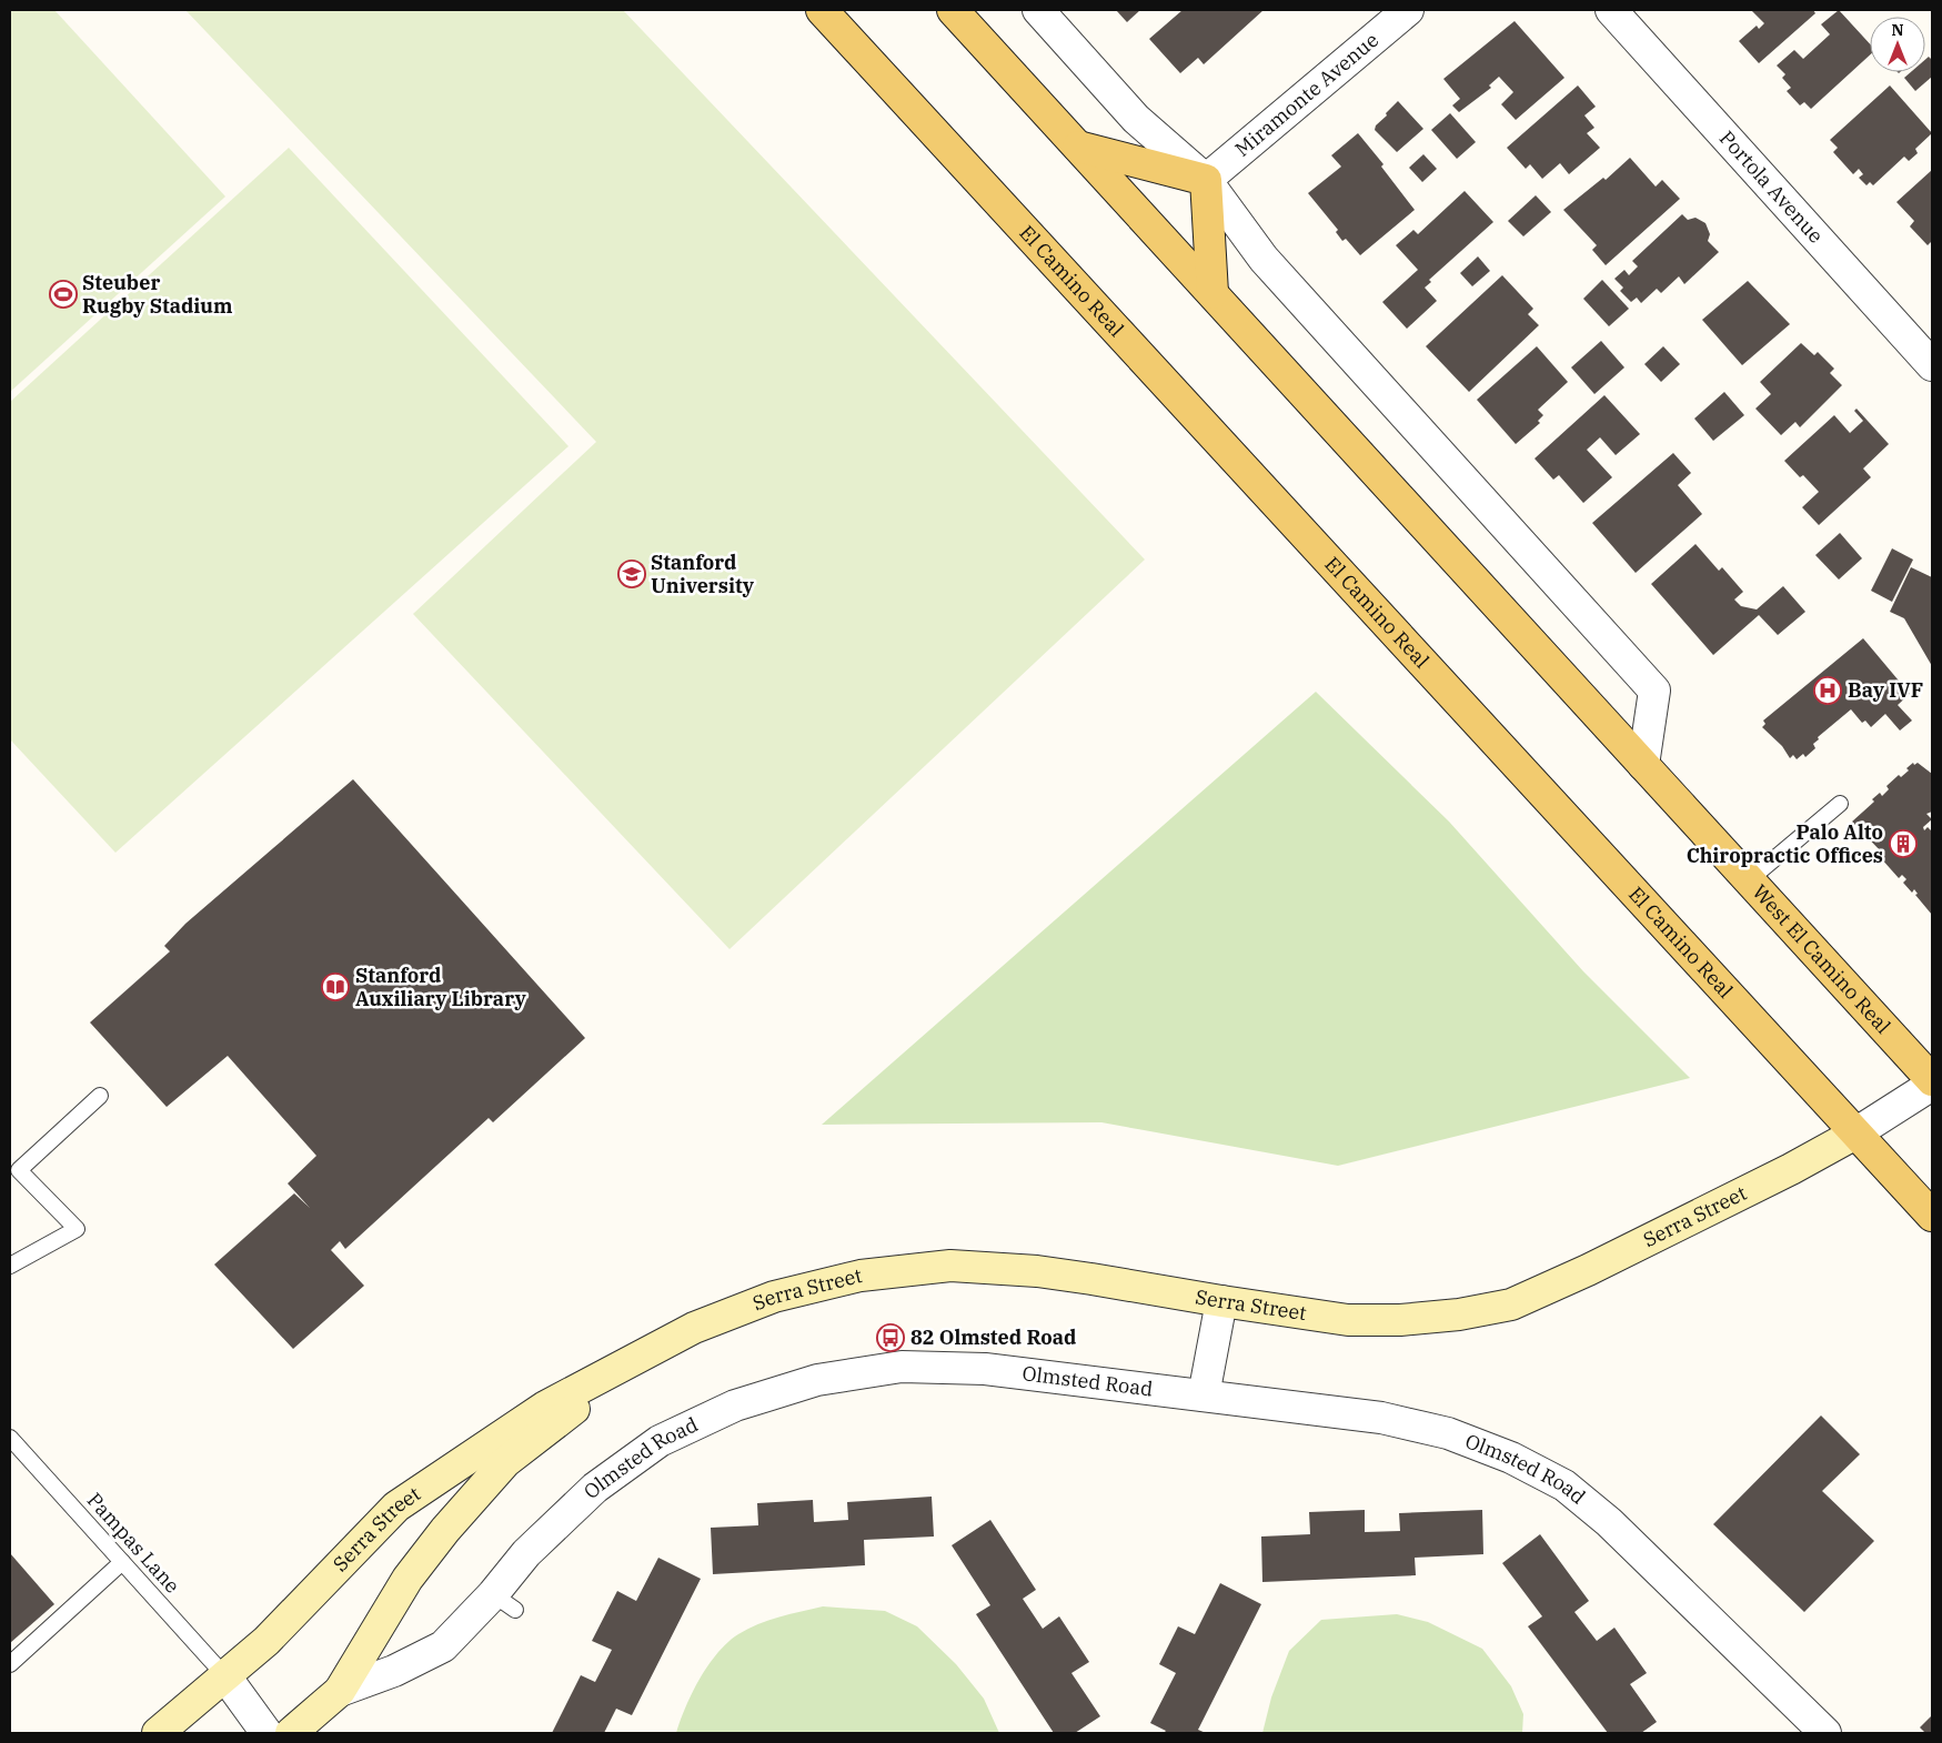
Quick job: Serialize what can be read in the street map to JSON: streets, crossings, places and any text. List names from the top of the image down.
{
  "streets": {
    "main road": ["El Camino Real", "West El Camino Real"],
    "street": [
      "Miramonte Avenue",
      "Portola Avenue",
      "Serra Street",
      "Olmsted Road"
    ],
    "lane": ["Pampas Lane"]
  },
  "crossings": [
    ["El Camino Real", "Serra Street"],
    ["Serra Street", "Olmsted Road"],
    ["Serra Street", "Pampas Lane"]
  ],
  "places": {
    "sports": ["Steuber Rugby Stadium"],
    "school or university": ["Stanford University"],
    "hospital": ["Bay IVF"],
    "building": ["Palo Alto Chiropractic Offices"],
    "library": ["Stanford Auxiliary Library"],
    "bus stop": ["82 Olmsted Road"]
  },
  "north": "top"
}
